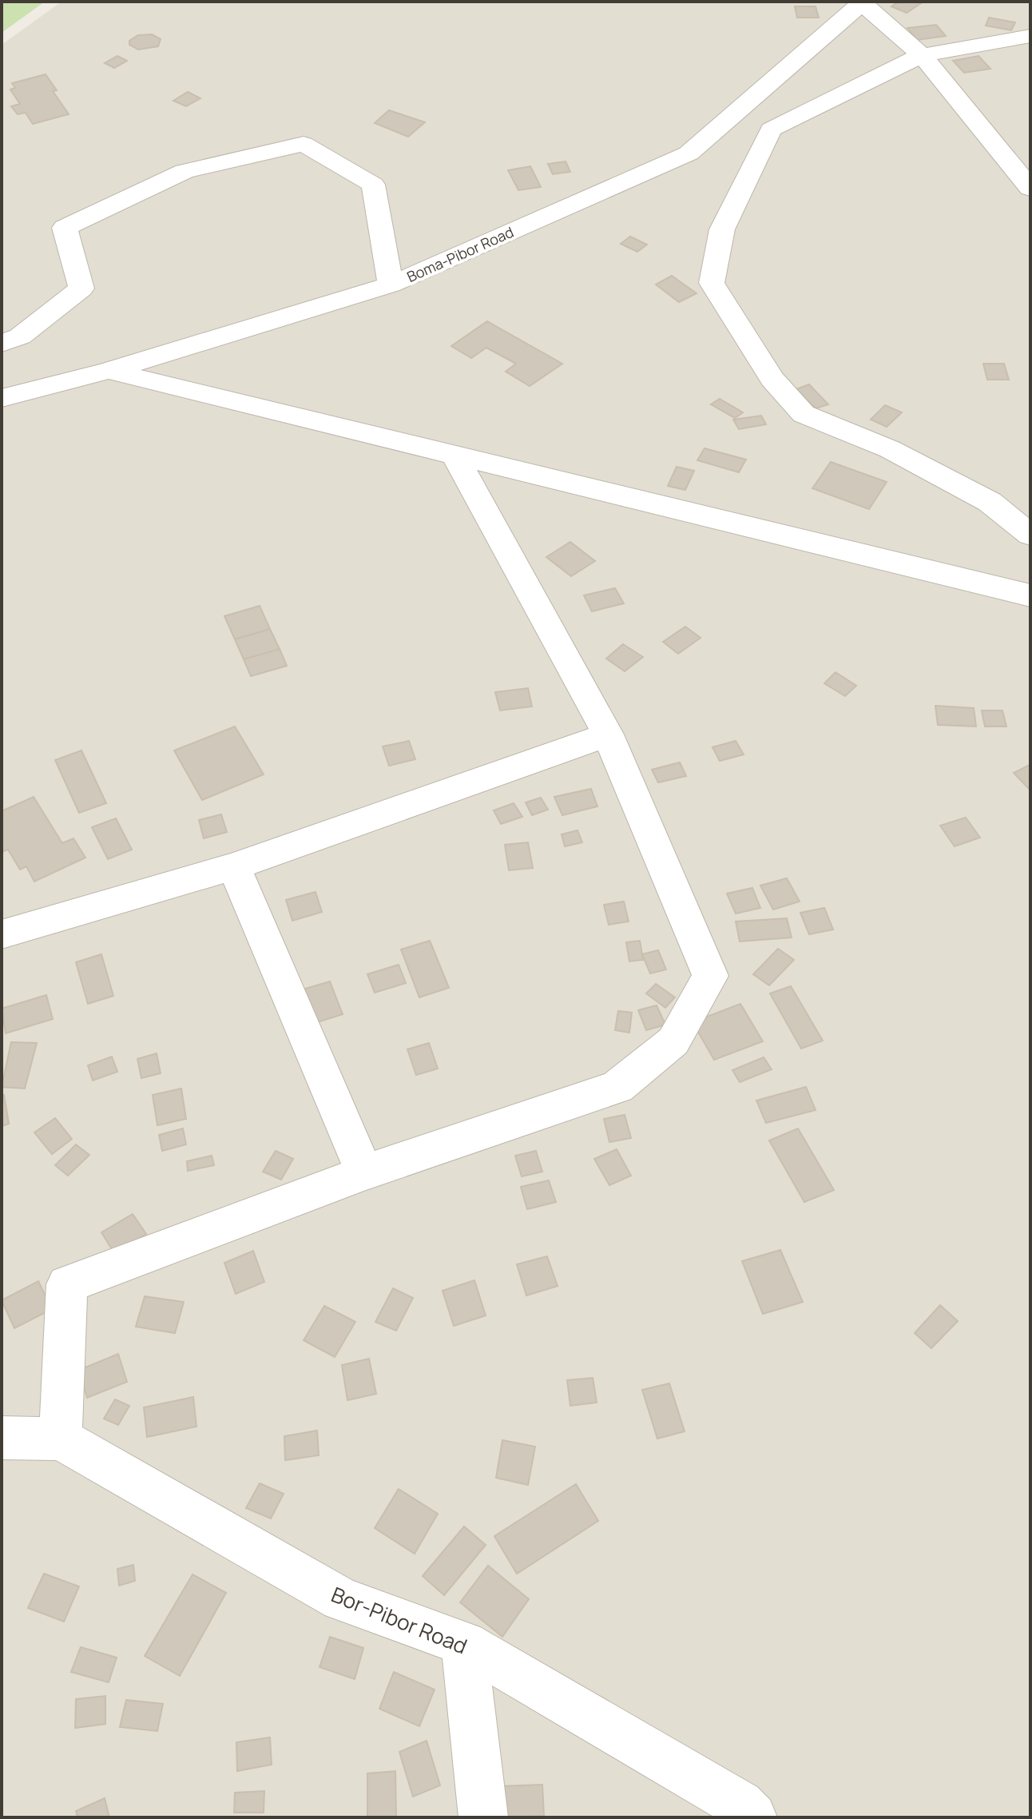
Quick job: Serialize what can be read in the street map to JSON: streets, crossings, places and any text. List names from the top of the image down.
{
  "streets": {
    "street": ["Boma-Pibor Road", "Bor-Pibor Road"]
  }
}
